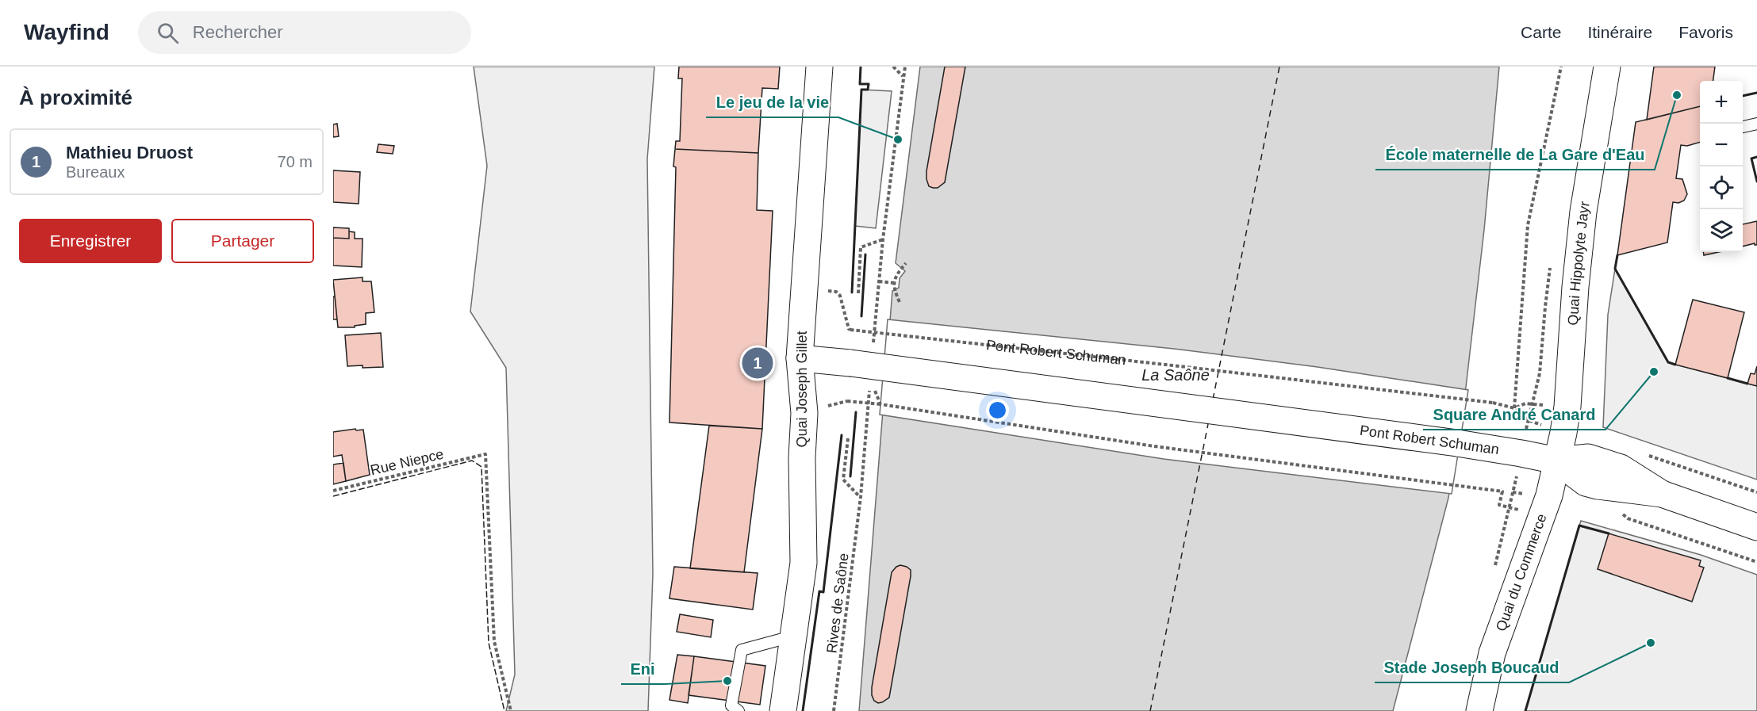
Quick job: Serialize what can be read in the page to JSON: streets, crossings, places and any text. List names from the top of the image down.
{
  "streets": {
    "main road": [
      "Quai Hippolyte Jayr",
      "Pont Robert Schuman",
      "Quai Joseph Gillet",
      "Quai du Commerce"
    ],
    "path": ["Rue Niepce", "Rives de Saône"]
  },
  "crossings": [
    ["Quai Hippolyte Jayr", "Pont Robert Schuman"],
    ["Quai Hippolyte Jayr", "Quai du Commerce"],
    ["Pont Robert Schuman", "Quai Joseph Gillet"],
    ["Pont Robert Schuman", "Quai du Commerce"]
  ],
  "water": ["La Saône"],
  "places": [
    "École maternelle de La Gare d'Eau",
    "Le jeu de la vie",
    "Square André Canard",
    "Stade Joseph Boucaud",
    "Eni"
  ],
  "page": {
    "header": "Wayfind",
    "search": "Rechercher",
    "nav": ["Carte", "Itinéraire", "Favoris"],
    "heading": "À proximité",
    "map_buttons": ["+", "−"],
    "list": [
      {
        "mark": "1",
        "name": "Mathieu Druost",
        "note": "Bureaux",
        "value": "70 m"
      }
    ],
    "buttons": ["Enregistrer", "Partager"],
    "pins": "1"
  }
}
